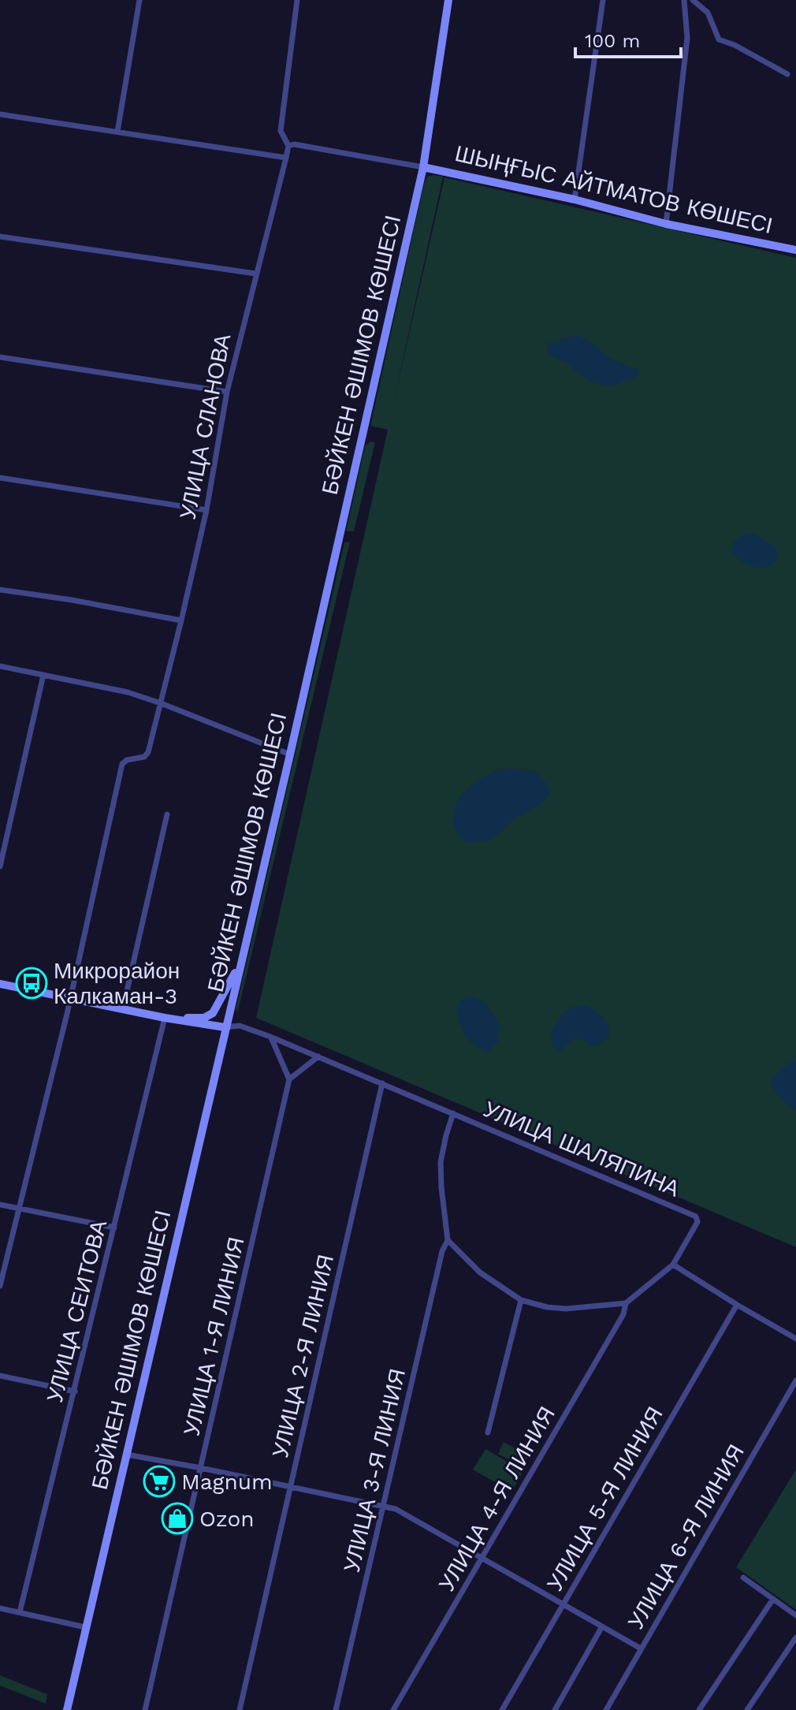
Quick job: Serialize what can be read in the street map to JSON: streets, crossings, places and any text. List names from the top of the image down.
{
  "streets": {
    "main road": ["ШЫҢҒЫС АЙТМАТОВ КӨШЕСІ", "БӘЙКЕН ӘШІМОВ КӨШЕСІ"],
    "street": [
      "УЛИЦА СЛАНОВА",
      "УЛИЦА ШАЛЯПИНА",
      "УЛИЦА СЕИТОВА",
      "УЛИЦА 1-Я ЛИНИЯ",
      "УЛИЦА 2-Я ЛИНИЯ",
      "УЛИЦА 3-Я ЛИНИЯ",
      "УЛИЦА 4-Я ЛИНИЯ",
      "УЛИЦА 5-Я ЛИНИЯ",
      "УЛИЦА 6-Я ЛИНИЯ"
    ]
  },
  "crossings": [
    ["ШЫҢҒЫС АЙТМАТОВ КӨШЕСІ", "БӘЙКЕН ӘШІМОВ КӨШЕСІ"],
    ["БӘЙКЕН ӘШІМОВ КӨШЕСІ", "УЛИЦА ШАЛЯПИНА"],
    ["УЛИЦА ШАЛЯПИНА", "УЛИЦА 2-Я ЛИНИЯ"]
  ],
  "places": {
    "bus stop": ["Микрорайон Калкаман-3"],
    "supermarket": ["Magnum"],
    "shop": ["Ozon"]
  },
  "scale_bar": "100 m"
}
